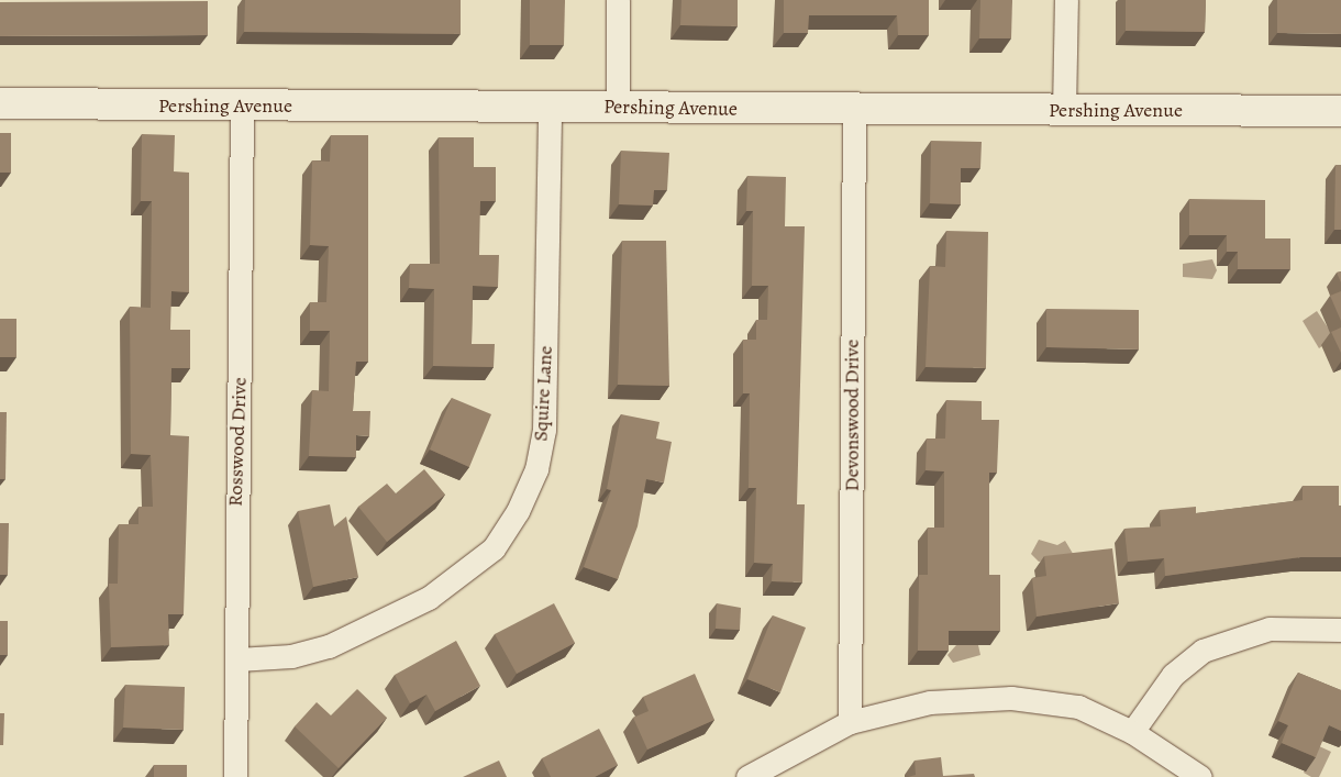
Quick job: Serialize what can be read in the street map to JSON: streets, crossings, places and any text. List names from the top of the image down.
{
  "streets": {
    "street": [
      "Pershing Avenue",
      "Squire Lane",
      "Devonswood Drive",
      "Rosswood Drive"
    ]
  },
  "crossings": [
    ["Pershing Avenue", "Squire Lane"],
    ["Pershing Avenue", "Devonswood Drive"],
    ["Pershing Avenue", "Rosswood Drive"],
    ["Squire Lane", "Rosswood Drive"]
  ]
}
